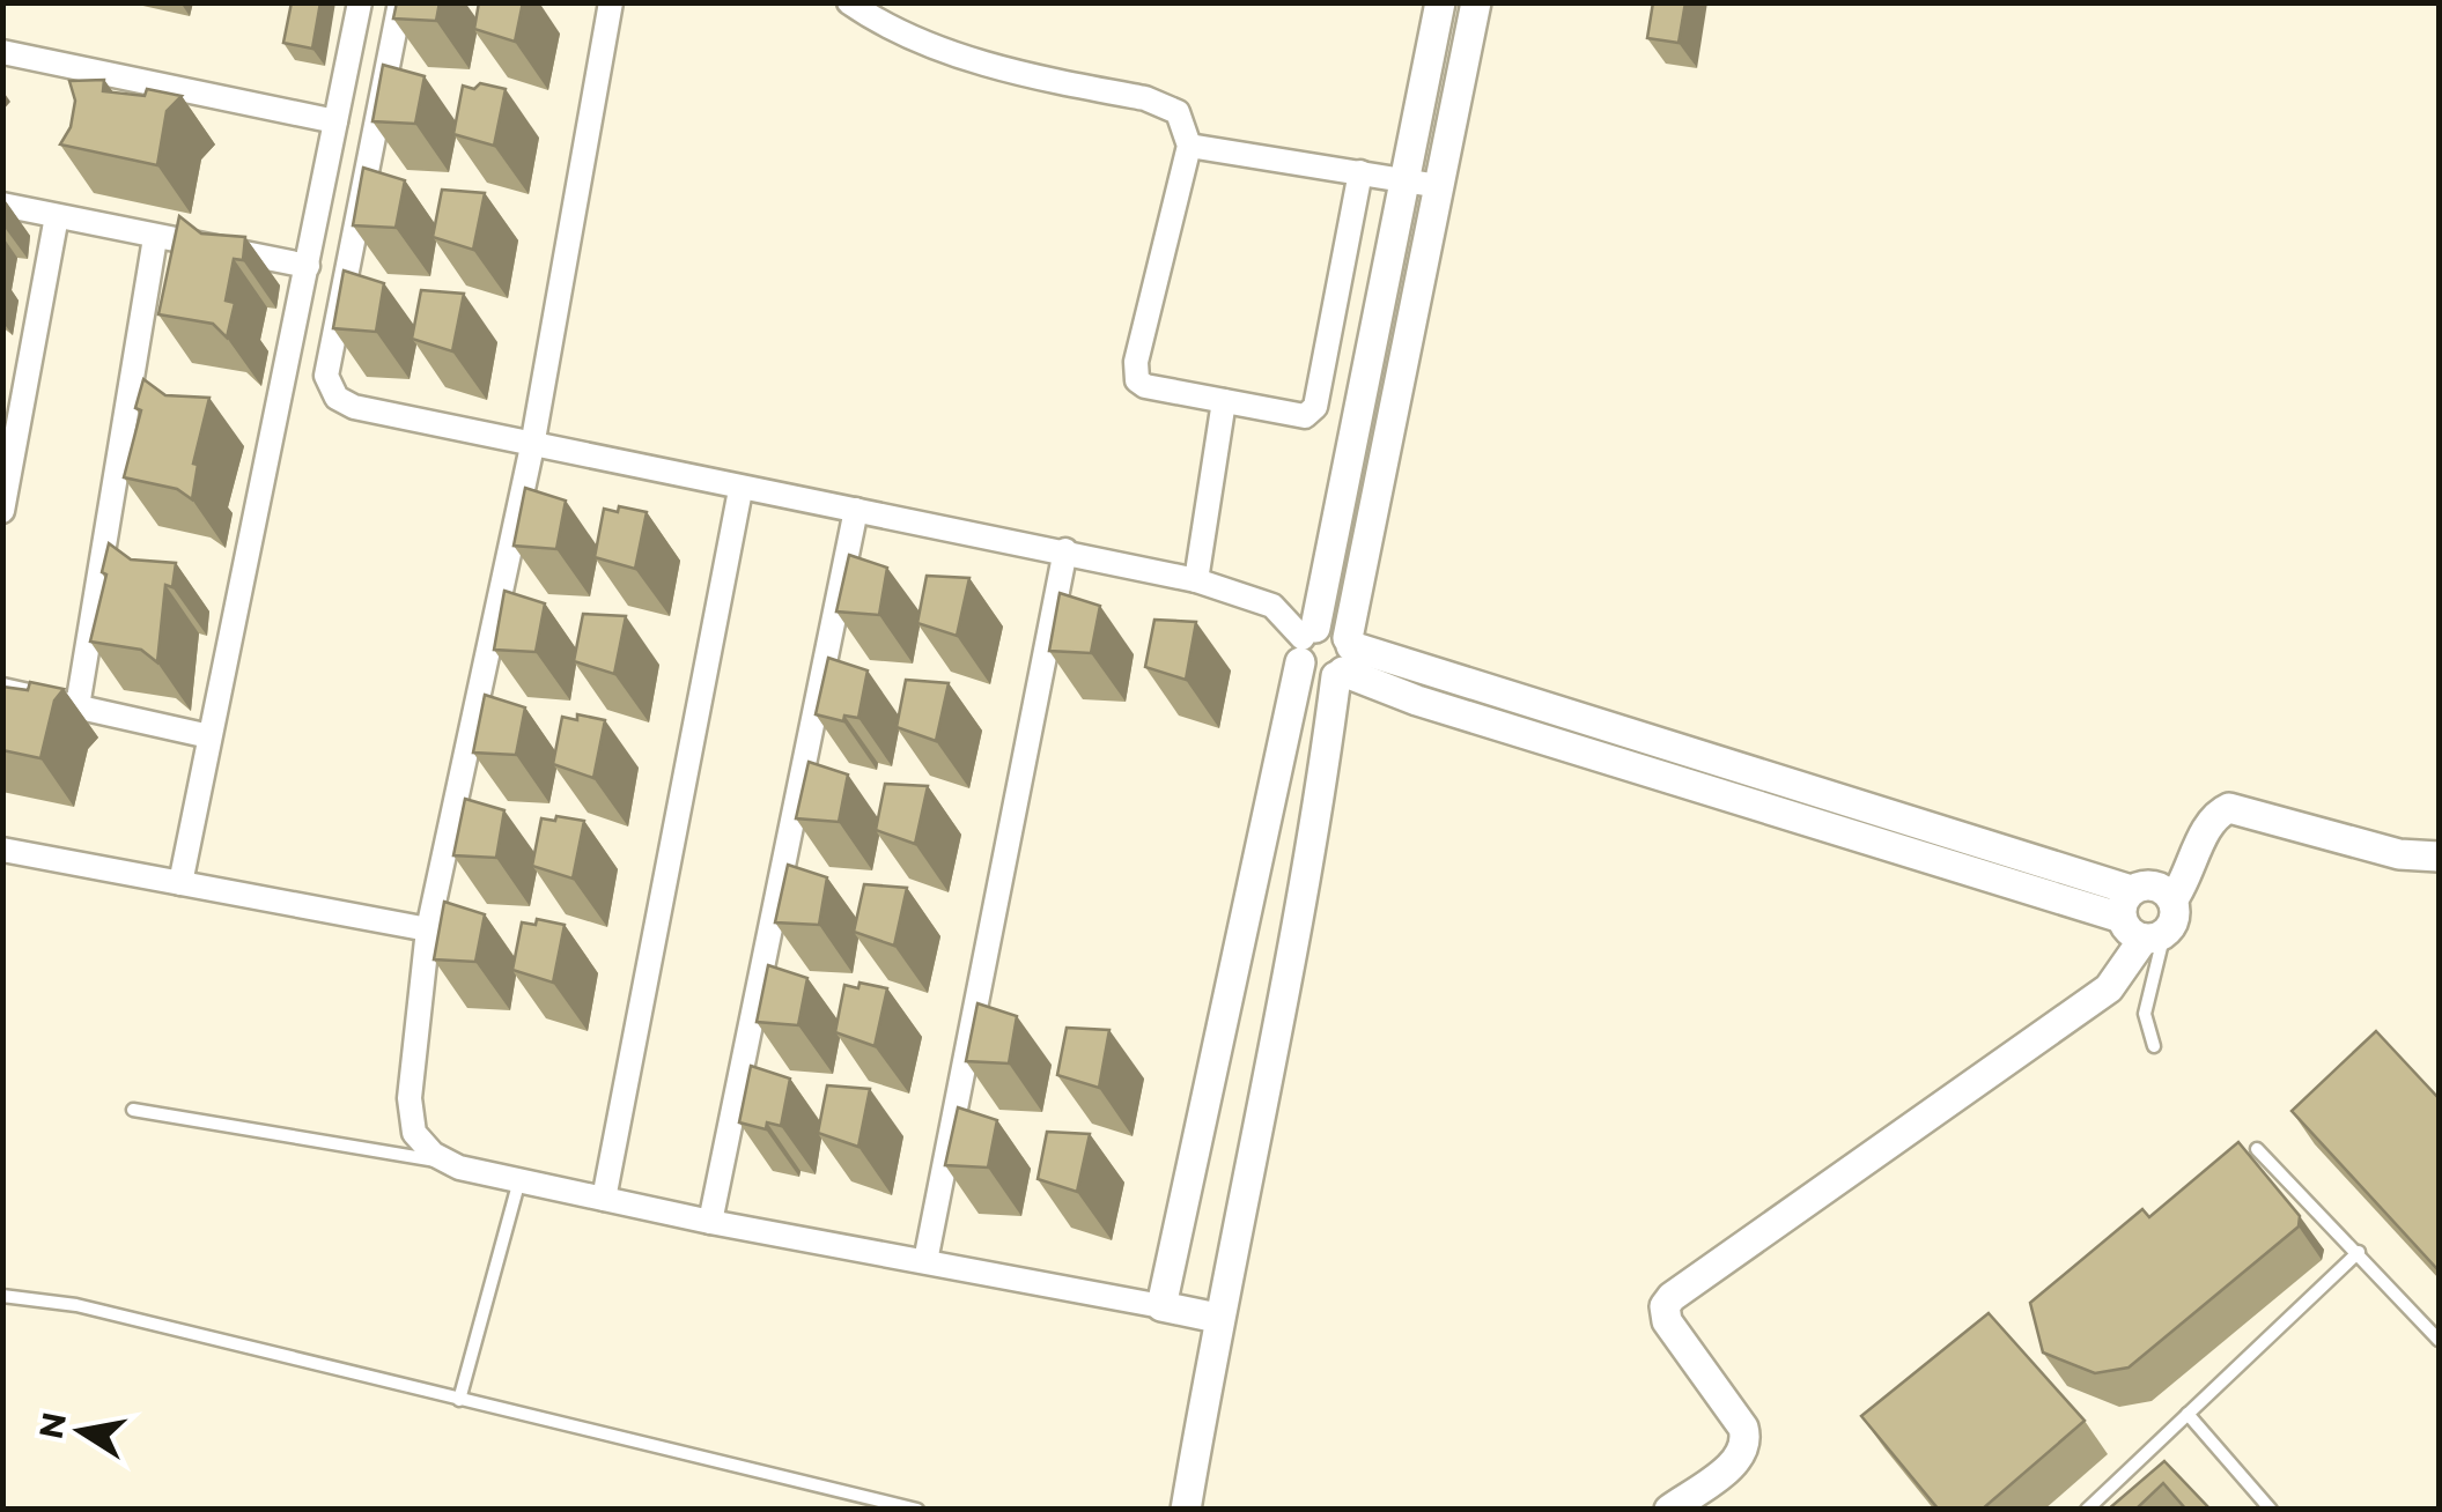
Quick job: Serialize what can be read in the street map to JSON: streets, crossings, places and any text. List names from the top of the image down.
{
  "north": "left"
}
